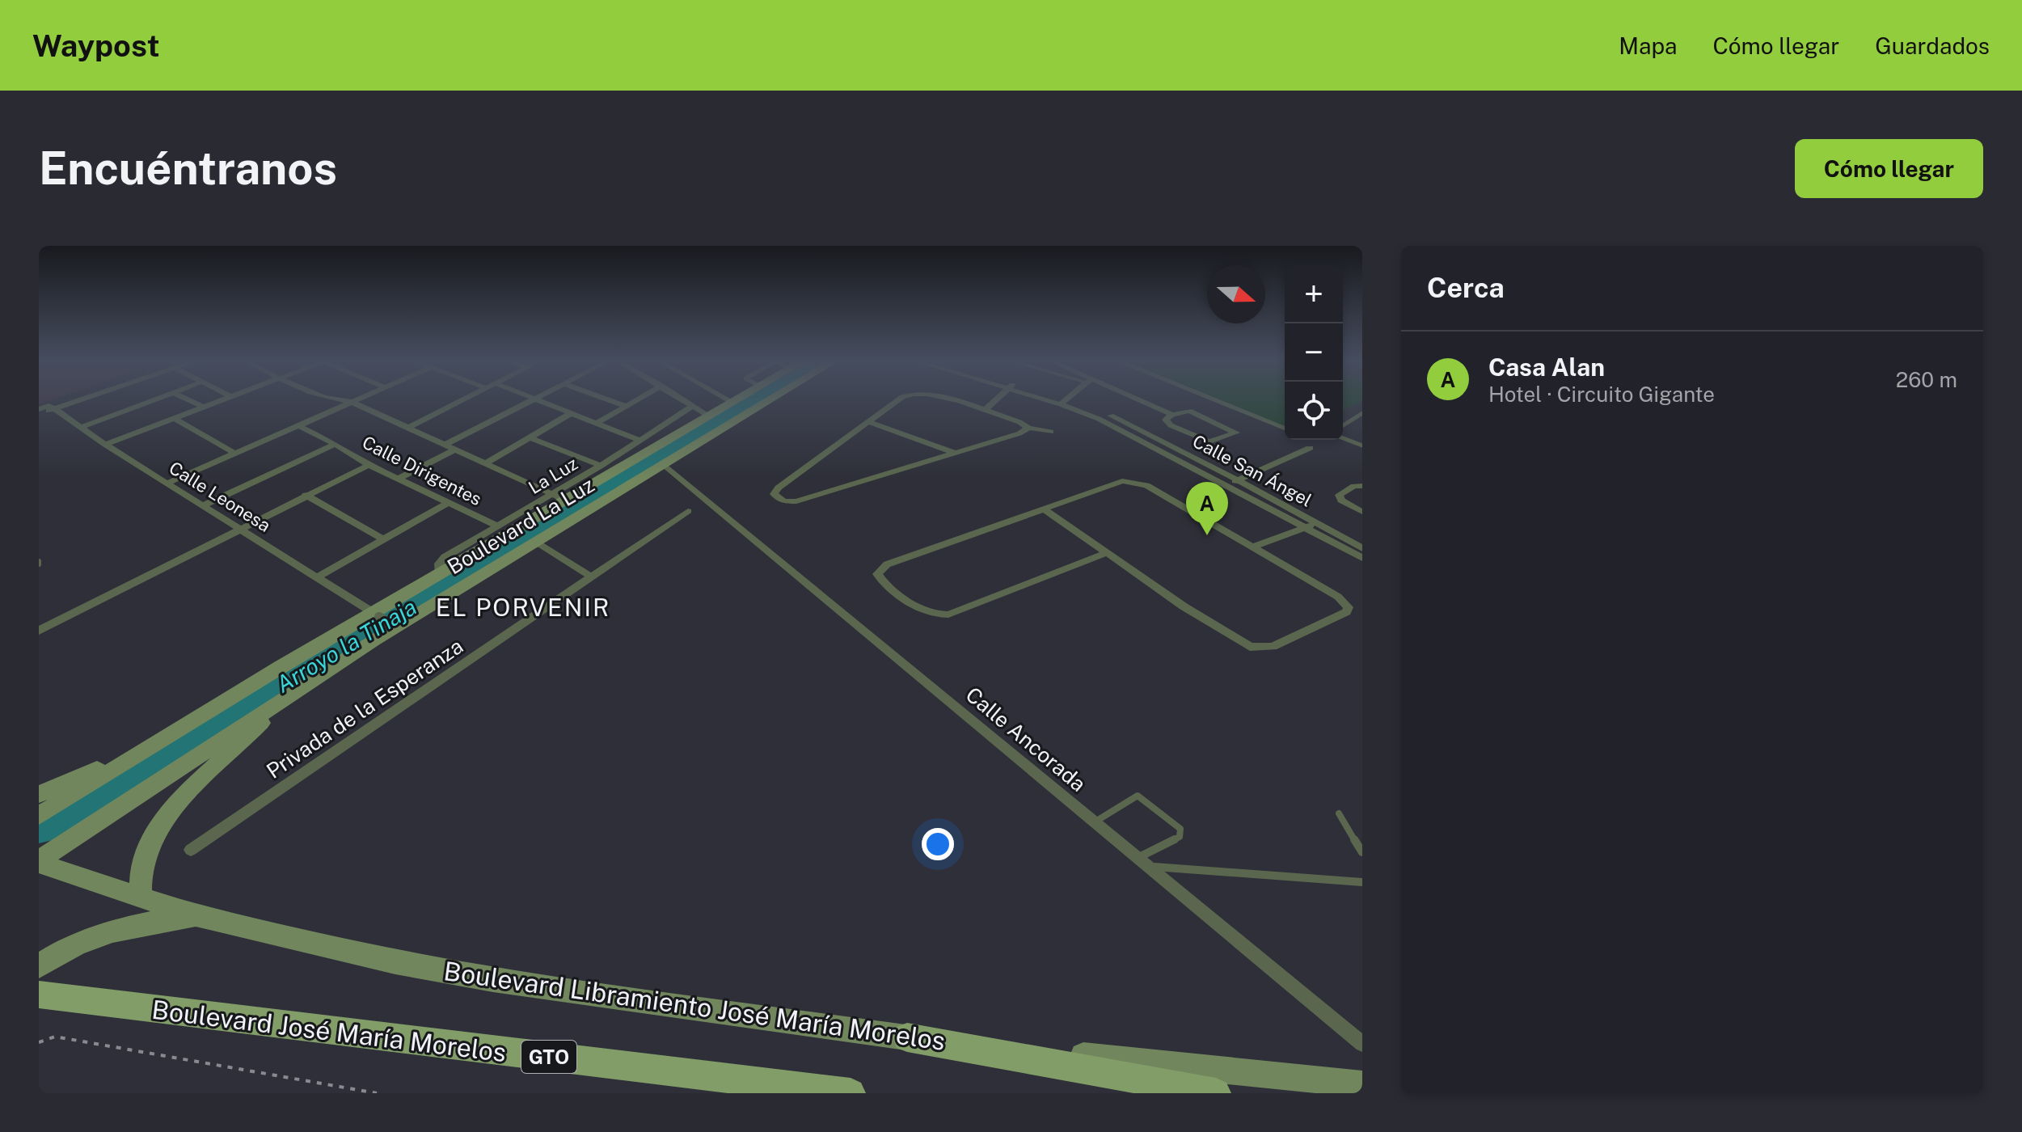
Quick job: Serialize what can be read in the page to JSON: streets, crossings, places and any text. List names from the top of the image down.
{
  "streets": {
    "main road": [
      "Boulevard La Luz",
      "Boulevard Libramiento José María Morelos",
      "Boulevard José María Morelos",
      "GTO"
    ],
    "street": [
      "Calle Dirigentes",
      "Calle San Ángel",
      "La Luz",
      "Calle Leonesa",
      "Privada de la Esperanza",
      "Calle Ancorada"
    ]
  },
  "crossings": [
    ["Calle Dirigentes", "La Luz"],
    ["La Luz", "Boulevard La Luz"],
    ["Calle Leonesa", "Boulevard La Luz"],
    ["Boulevard La Luz", "Calle Ancorada"],
    ["Boulevard La Luz", "Boulevard Libramiento José María Morelos"]
  ],
  "districts": ["EL PORVENIR"],
  "water": ["Arroyo la Tinaja"],
  "north": "right",
  "page": {
    "header": "Waypost",
    "nav": ["Mapa", "Cómo llegar", "Guardados"],
    "buttons": "Cómo llegar",
    "title": "Encuéntranos",
    "heading": "Cerca",
    "map_buttons": ["+", "−"],
    "list": [
      {
        "mark": "A",
        "name": "Casa Alan",
        "note": "Hotel · Circuito Gigante",
        "value": "260 m"
      }
    ],
    "pins": "A"
  }
}
